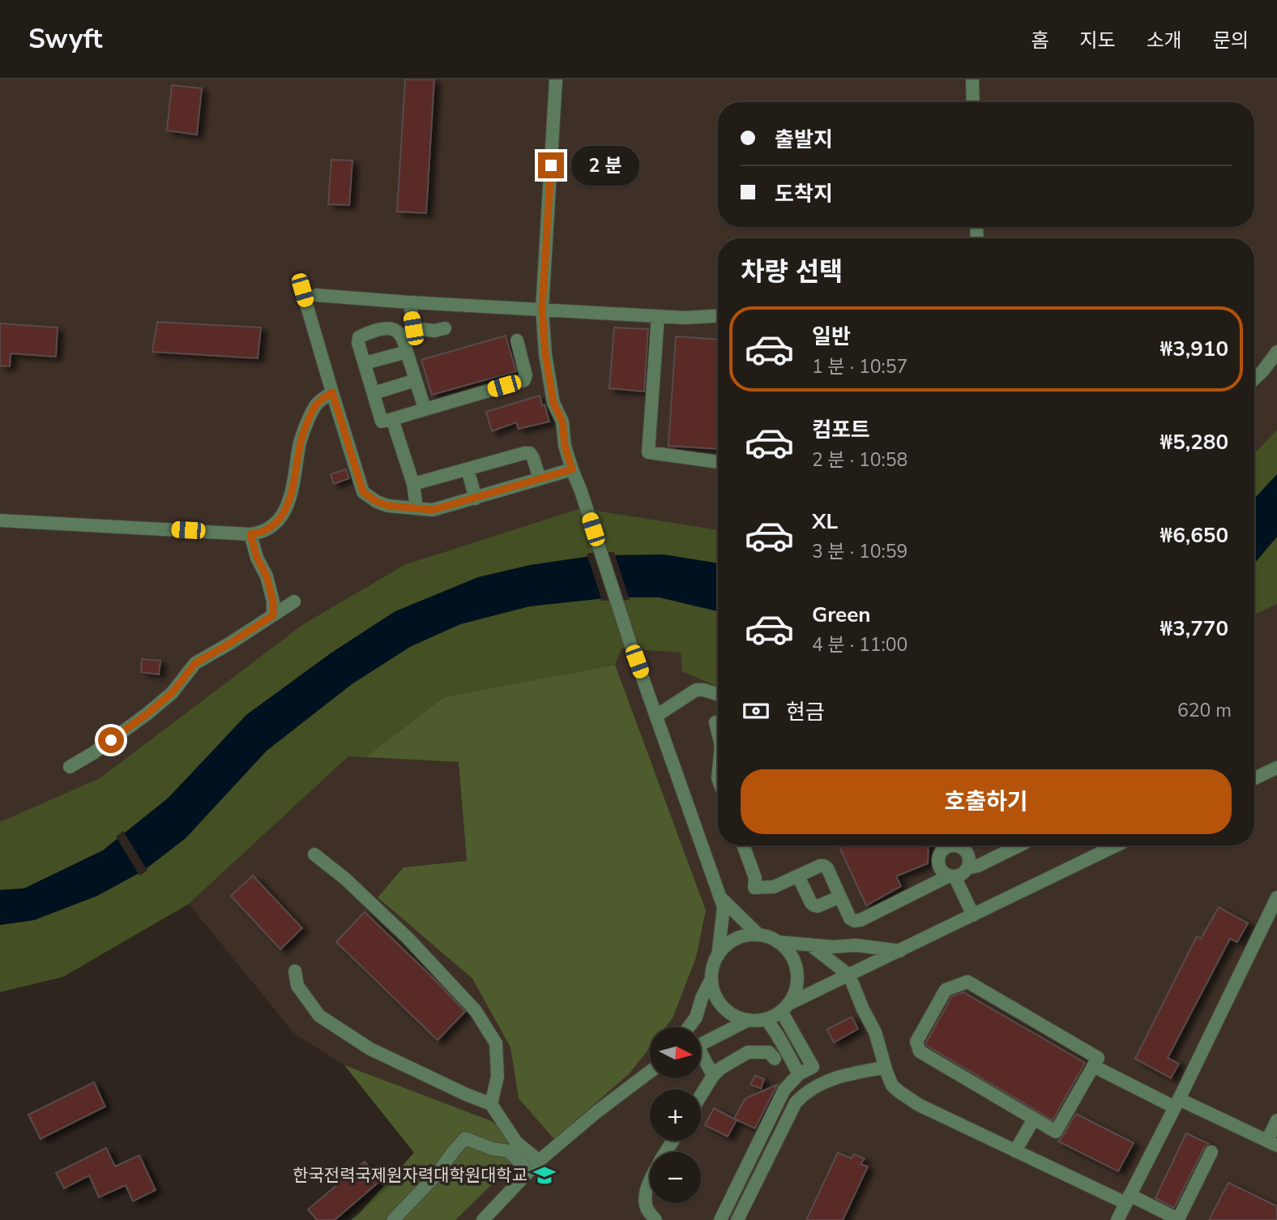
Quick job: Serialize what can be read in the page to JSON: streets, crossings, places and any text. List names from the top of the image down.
{
  "places": {
    "school or university": ["한국전력국제원자력대학원대학교"]
  },
  "north": "right",
  "page": {
    "header": "Swyft",
    "nav": [
      "홈",
      "지도",
      "소개",
      "문의"
    ],
    "banner": ["출발지", "도착지"],
    "bubble": "2 분",
    "heading": "차량 선택",
    "list": [
      {
        "name": "일반",
        "note": "1 분 · 10:57",
        "value": "₩3,910"
      },
      {
        "name": "컴포트",
        "note": "2 분 · 10:58",
        "value": "₩5,280"
      },
      {
        "name": "XL",
        "note": "3 분 · 10:59",
        "value": "₩6,650"
      },
      {
        "name": "Green",
        "note": "4 분 · 11:00",
        "value": "₩3,770"
      }
    ],
    "pay": ["현금", "620 m"],
    "buttons": "호출하기",
    "map_buttons": ["+", "−"]
  }
}
